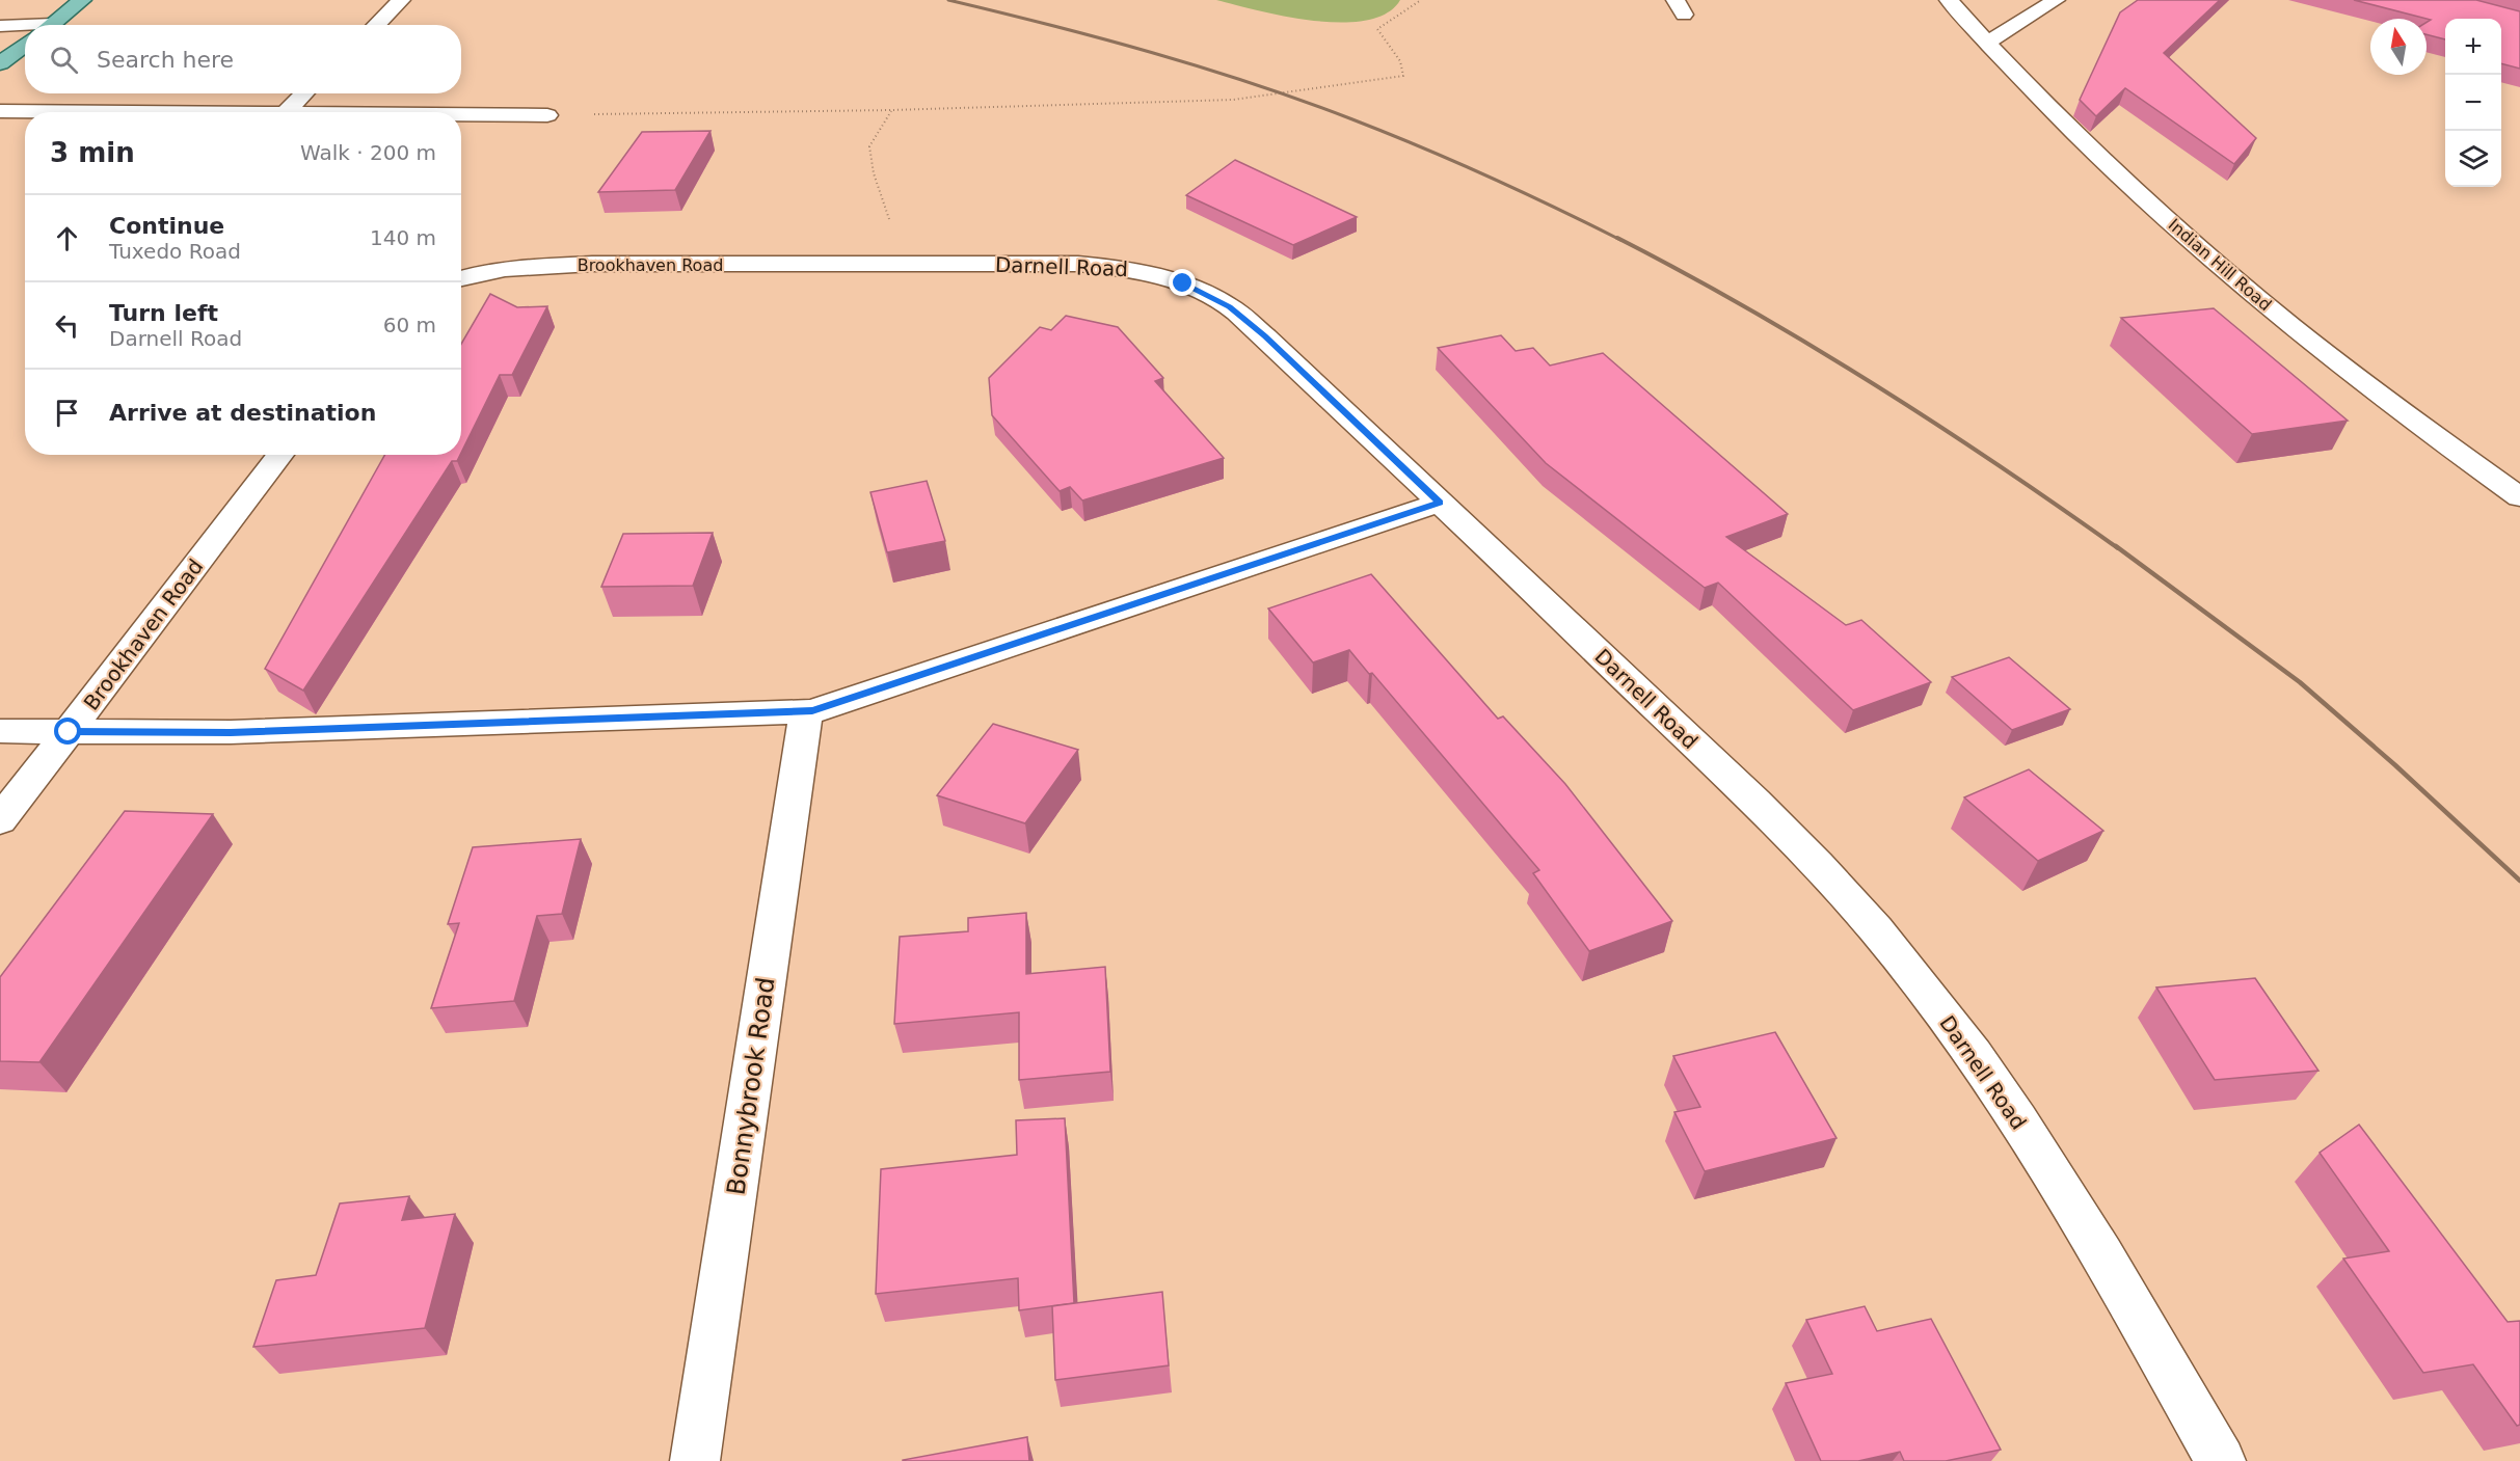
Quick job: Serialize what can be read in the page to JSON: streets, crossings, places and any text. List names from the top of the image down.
{
  "streets": {
    "street": [
      "Brookhaven Road",
      "Indian Hill Road",
      "Darnell Road",
      "Bonnybrook Road"
    ]
  },
  "crossings": [
    ["Brookhaven Road", "Darnell Road"]
  ],
  "north": "top",
  "page": {
    "map_buttons": ["+", "−"],
    "search": "Search here",
    "heading": ["3 min", "Walk · 200 m"],
    "list": [
      ["Continue", "Tuxedo Road", "140 m"],
      ["Turn left", "Darnell Road", "60 m"],
      "Arrive at destination"
    ]
  }
}
